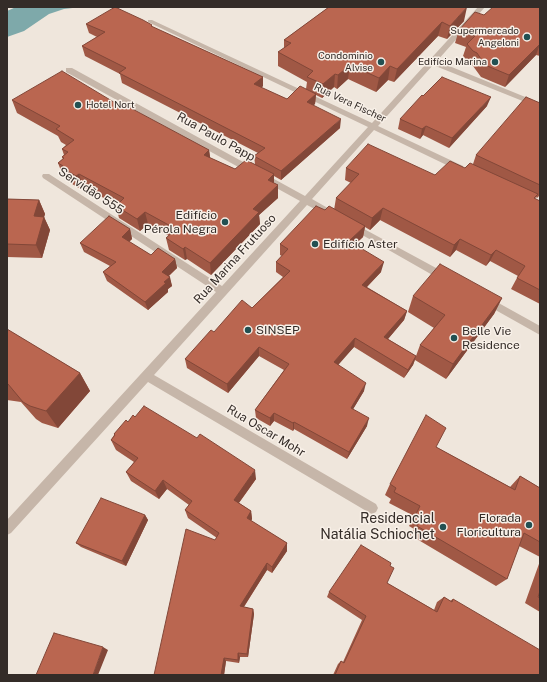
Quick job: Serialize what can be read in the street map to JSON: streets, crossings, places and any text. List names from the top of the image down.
{
  "streets": {
    "street": [
      "Rua Vera Fischer",
      "Rua Paulo Papp",
      "Servidão 555",
      "Rua Marina Frutuoso",
      "Rua Oscar Mohr"
    ]
  },
  "crossings": [
    ["Rua Vera Fischer", "Rua Marina Frutuoso"],
    ["Rua Paulo Papp", "Rua Marina Frutuoso"],
    ["Servidão 555", "Rua Marina Frutuoso"],
    ["Rua Marina Frutuoso", "Rua Oscar Mohr"]
  ],
  "places": [
    "Supermercado Angeloni",
    "Condominio Alvise",
    "Edifício Marina",
    "Hotel Nort",
    "Edifício Pérola Negra",
    "Edifício Aster",
    "SINSEP",
    "Belle Vie Residence",
    "Florada Floricultura",
    "Residencial Natália Schiochet"
  ]
}
